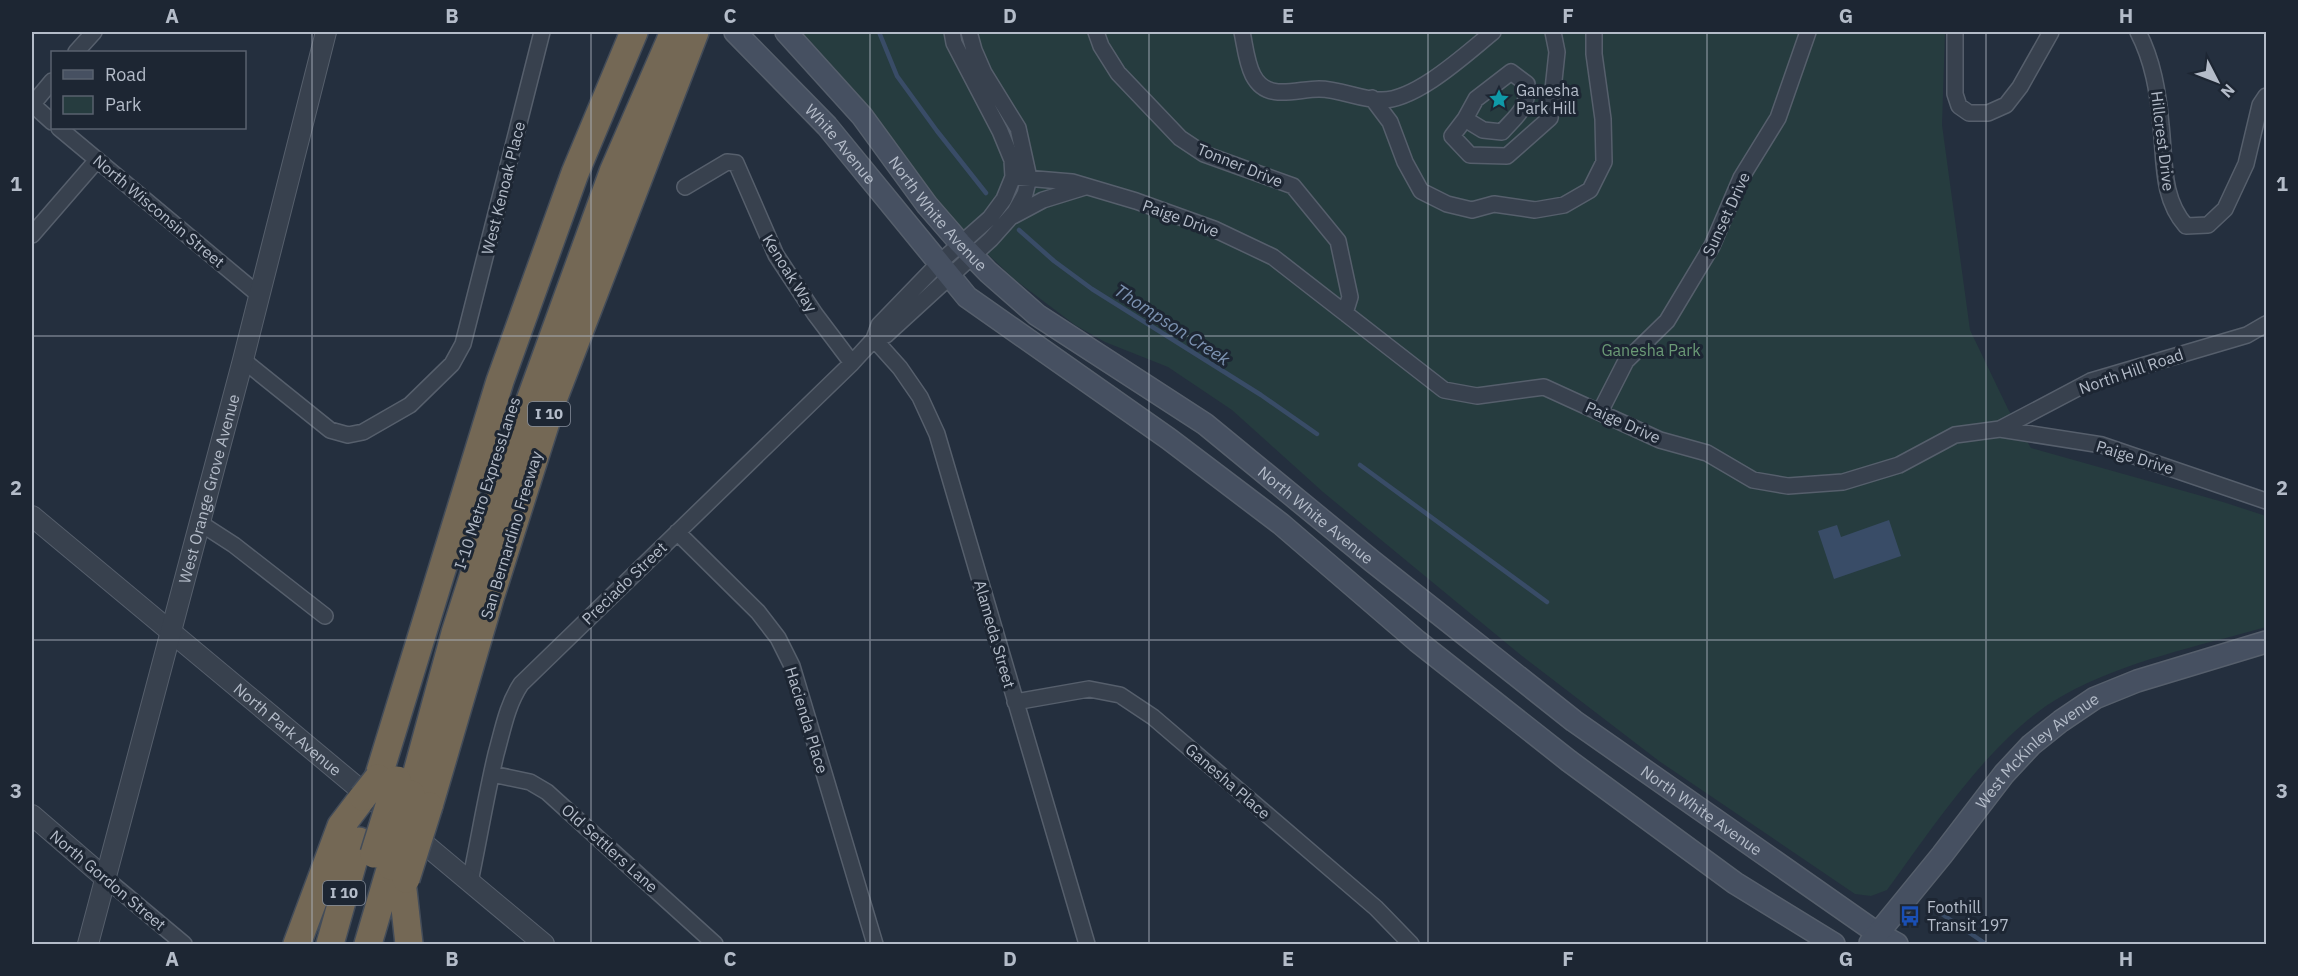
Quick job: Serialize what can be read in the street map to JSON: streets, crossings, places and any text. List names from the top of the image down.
{
  "streets": {
    "highway": ["I 10", "I-10 Metro ExpressLanes", "San Bernardino Freeway"],
    "main road": ["White Avenue", "North White Avenue", "West McKinley Avenue"],
    "street": [
      "Hillcrest Drive",
      "Tonner Drive",
      "West Kenoak Place",
      "North Wisconsin Street",
      "Sunset Drive",
      "Paige Drive",
      "Kenoak Way",
      "North Hill Road",
      "West Orange Grove Avenue",
      "Preciado Street",
      "Alameda Street",
      "Hacienda Place",
      "North Park Avenue",
      "Ganesha Place",
      "Old Settlers Lane",
      "North Gordon Street"
    ]
  },
  "crossings": [
    ["White Avenue", "North White Avenue"],
    ["White Avenue", "Preciado Street"],
    ["Tonner Drive", "Paige Drive"],
    ["West Kenoak Place", "West Orange Grove Avenue"],
    ["North Wisconsin Street", "West Orange Grove Avenue"],
    ["North White Avenue", "Preciado Street"],
    ["North White Avenue", "West McKinley Avenue"],
    ["Sunset Drive", "Paige Drive"],
    ["Paige Drive", "North Hill Road"],
    ["Kenoak Way", "Preciado Street"],
    ["I-10 Metro ExpressLanes", "San Bernardino Freeway"],
    ["West Orange Grove Avenue", "North Park Avenue"],
    ["West Orange Grove Avenue", "North Gordon Street"],
    ["Preciado Street", "Alameda Street"],
    ["Preciado Street", "Hacienda Place"],
    ["Preciado Street", "North Park Avenue"],
    ["Preciado Street", "Old Settlers Lane"],
    ["Alameda Street", "Ganesha Place"]
  ],
  "water": ["Thompson Creek"],
  "parks": ["Ganesha Park"],
  "places": {
    "place": ["Ganesha Park Hill"],
    "bus stop": ["Foothill Transit 197"]
  },
  "legend": ["Road", "Park"],
  "north": "bottom right",
  "grid": {
    "columns": [
      "A",
      "B",
      "C",
      "D",
      "E",
      "F",
      "G",
      "H"
    ],
    "rows": ["1", "2", "3"]
  }
}
